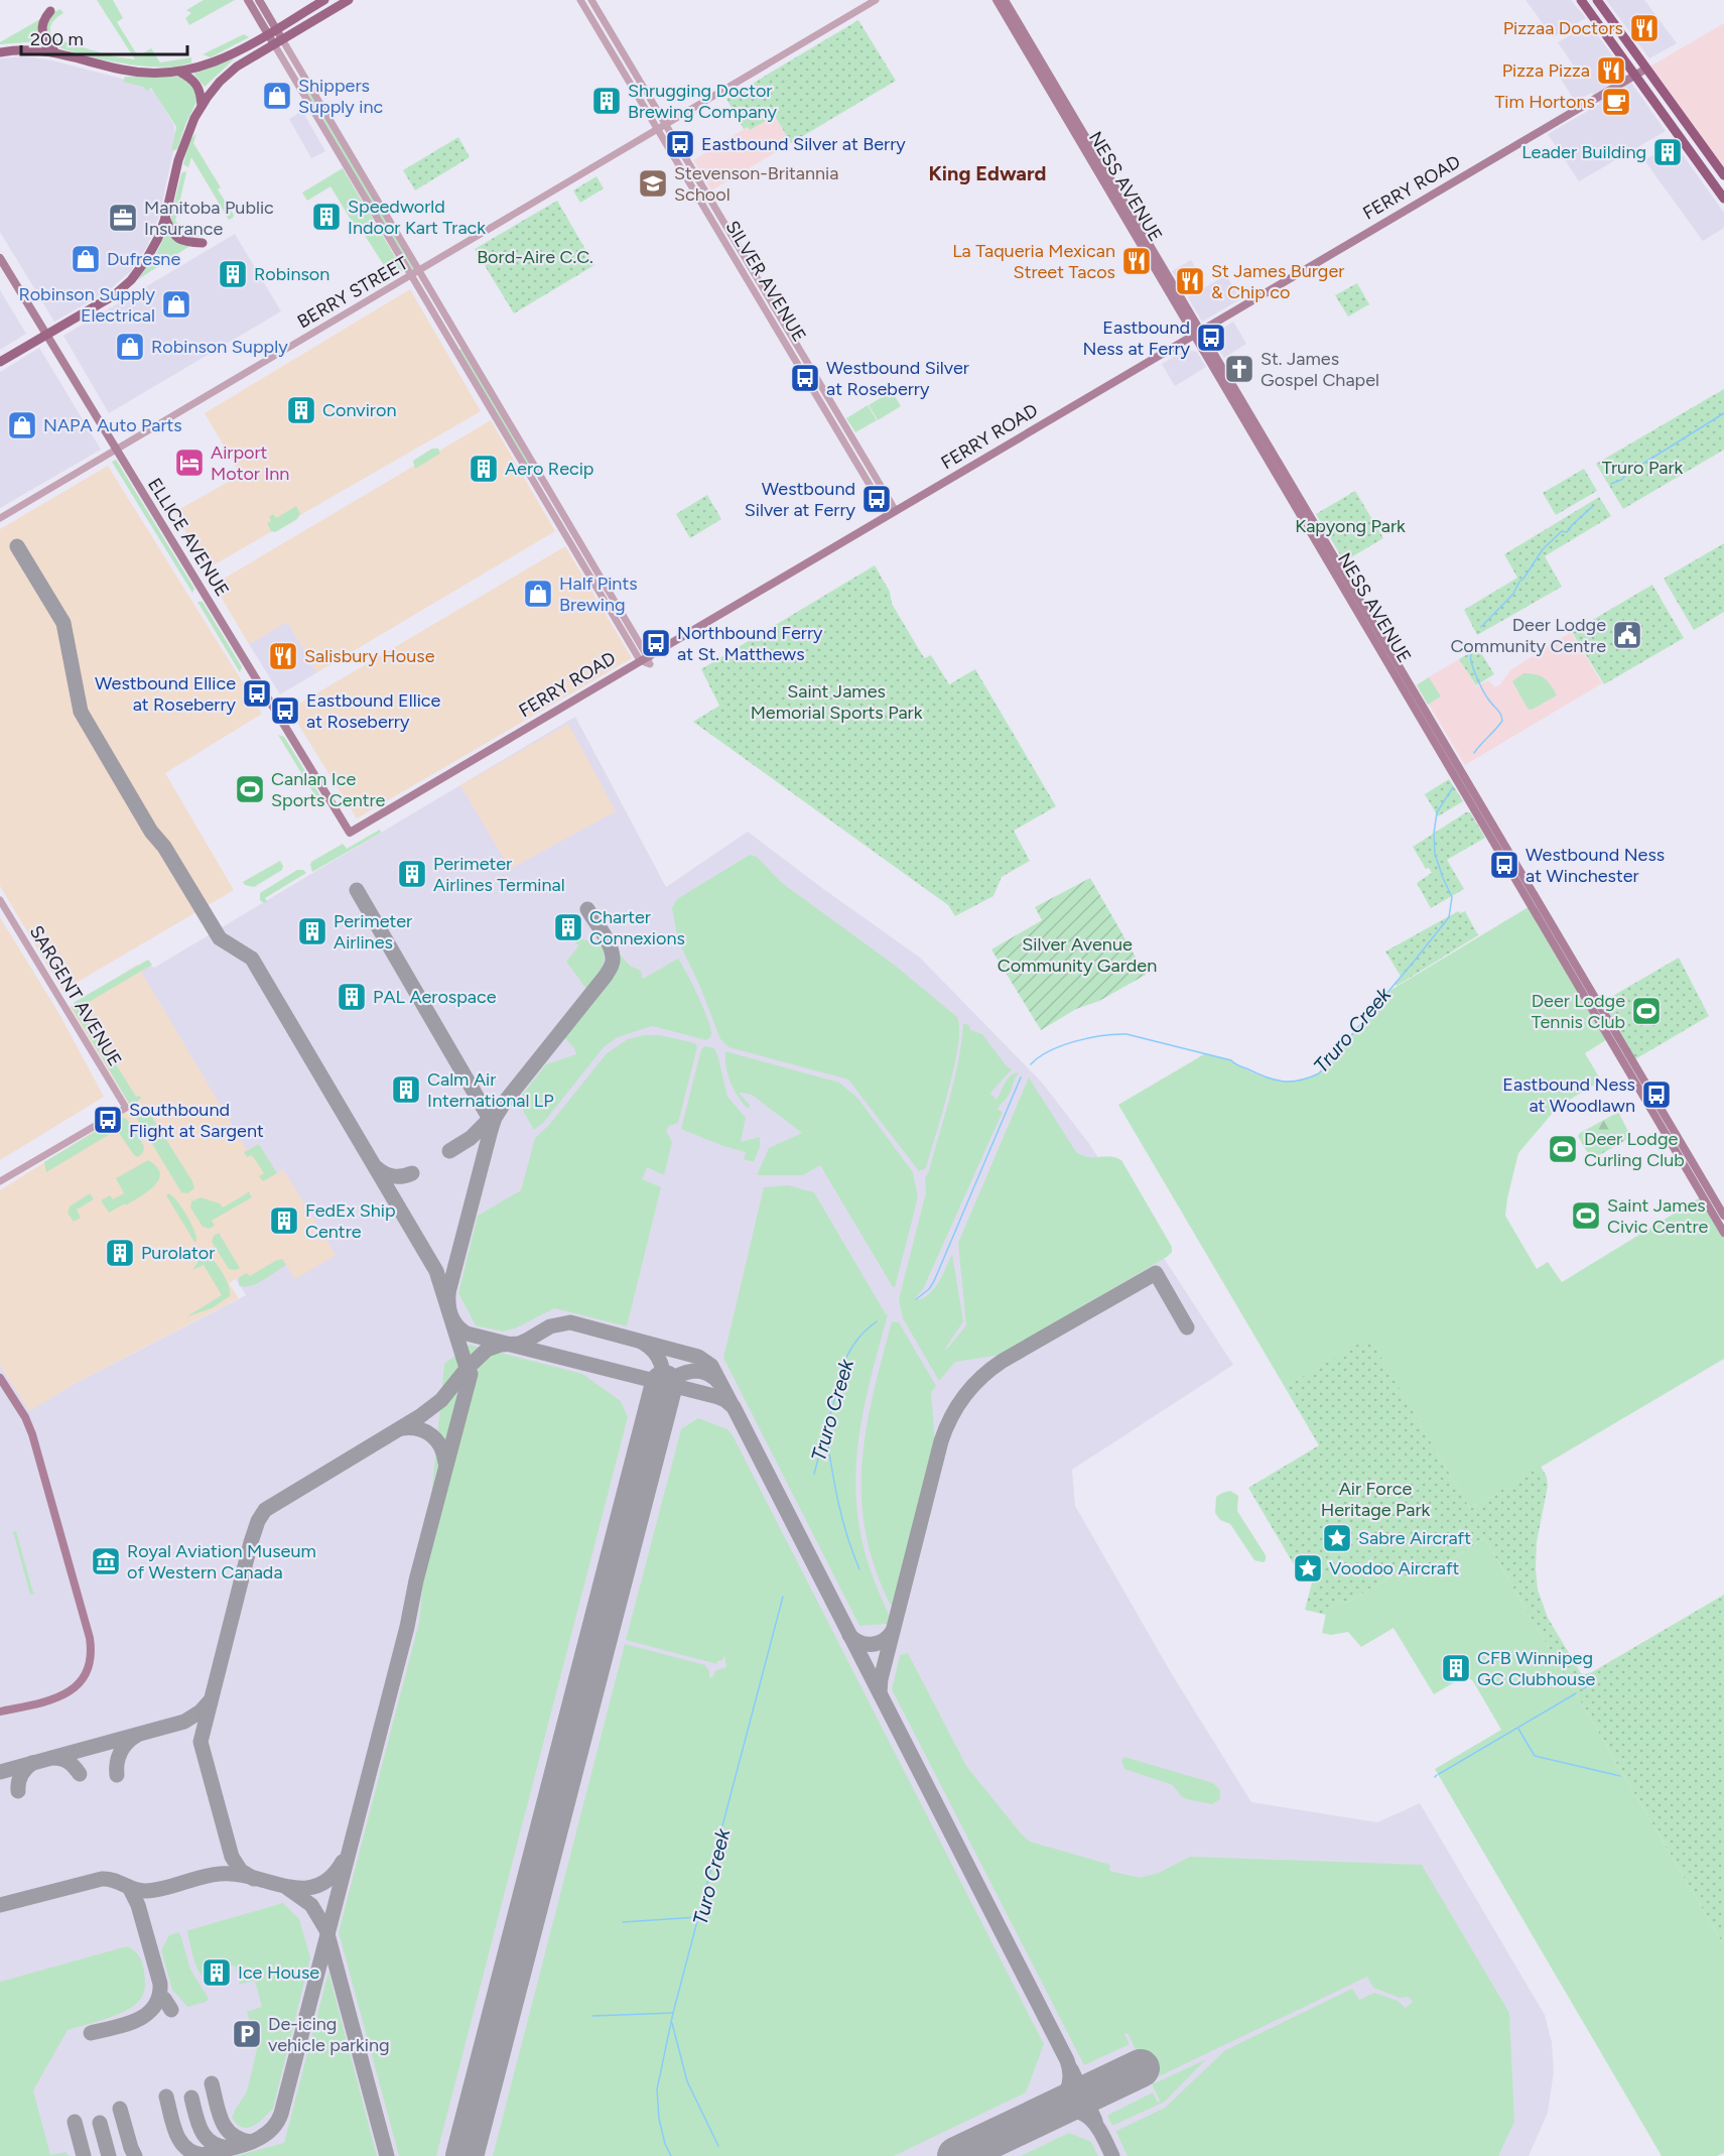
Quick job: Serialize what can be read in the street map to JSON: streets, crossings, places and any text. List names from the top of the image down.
{
  "streets": {
    "main road": ["NESS AVENUE", "FERRY ROAD", "ELLICE AVENUE"],
    "street": ["SILVER AVENUE", "BERRY STREET", "SARGENT AVENUE"]
  },
  "crossings": [
    ["NESS AVENUE", "FERRY ROAD"],
    ["FERRY ROAD", "SILVER AVENUE"],
    ["FERRY ROAD", "ELLICE AVENUE"],
    ["SILVER AVENUE", "BERRY STREET"],
    ["BERRY STREET", "ELLICE AVENUE"]
  ],
  "districts": ["King Edward"],
  "water": ["Truro Creek", "Turo Creek"],
  "parks": [
    "Bord-Aire C.C.",
    "Truro Park",
    "Kapyong Park",
    "Saint James Memorial Sports Park",
    "Silver Avenue Community Garden",
    "Air Force Heritage Park"
  ],
  "places": {
    "restaurant": [
      "Pizzaa Doctors",
      "Pizza Pizza",
      "La Taqueria Mexican Street Tacos",
      "St James Burger & Chip co",
      "Salisbury House"
    ],
    "shop": [
      "Shippers Supply inc",
      "Dufresne",
      "Robinson Supply Electrical",
      "Robinson Supply",
      "NAPA Auto Parts",
      "Half Pints Brewing"
    ],
    "building": [
      "Shrugging Doctor Brewing Company",
      "Leader Building",
      "Speedworld Indoor Kart Track",
      "Robinson",
      "Conviron",
      "Aero Recip",
      "Perimeter Airlines Terminal",
      "Charter Connexions",
      "Perimeter Airlines",
      "PAL Aerospace",
      "Calm Air International LP",
      "FedEx Ship Centre",
      "Purolator",
      "CFB Winnipeg GC Clubhouse",
      "Ice House"
    ],
    "cafe": ["Tim Hortons"],
    "bus stop": [
      "Eastbound Silver at Berry",
      "Eastbound Ness at Ferry",
      "Westbound Silver at Roseberry",
      "Westbound Silver at Ferry",
      "Northbound Ferry at St. Matthews",
      "Westbound Ellice at Roseberry",
      "Eastbound Ellice at Roseberry",
      "Westbound Ness at Winchester",
      "Eastbound Ness at Woodlawn",
      "Southbound Flight at Sargent"
    ],
    "school or university": ["Stevenson-Britannia School"],
    "office": ["Manitoba Public Insurance"],
    "church": ["St. James Gospel Chapel"],
    "hotel": ["Airport Motor Inn"],
    "public building": ["Deer Lodge Community Centre"],
    "sports": [
      "Canlan Ice Sports Centre",
      "Deer Lodge Tennis Club",
      "Deer Lodge Curling Club",
      "Saint James Civic Centre"
    ],
    "place": ["Sabre Aircraft", "Voodoo Aircraft"],
    "museum": ["Royal Aviation Museum of Western Canada"],
    "parking": ["De-icing vehicle parking"]
  },
  "scale_bar": "200 m"
}
